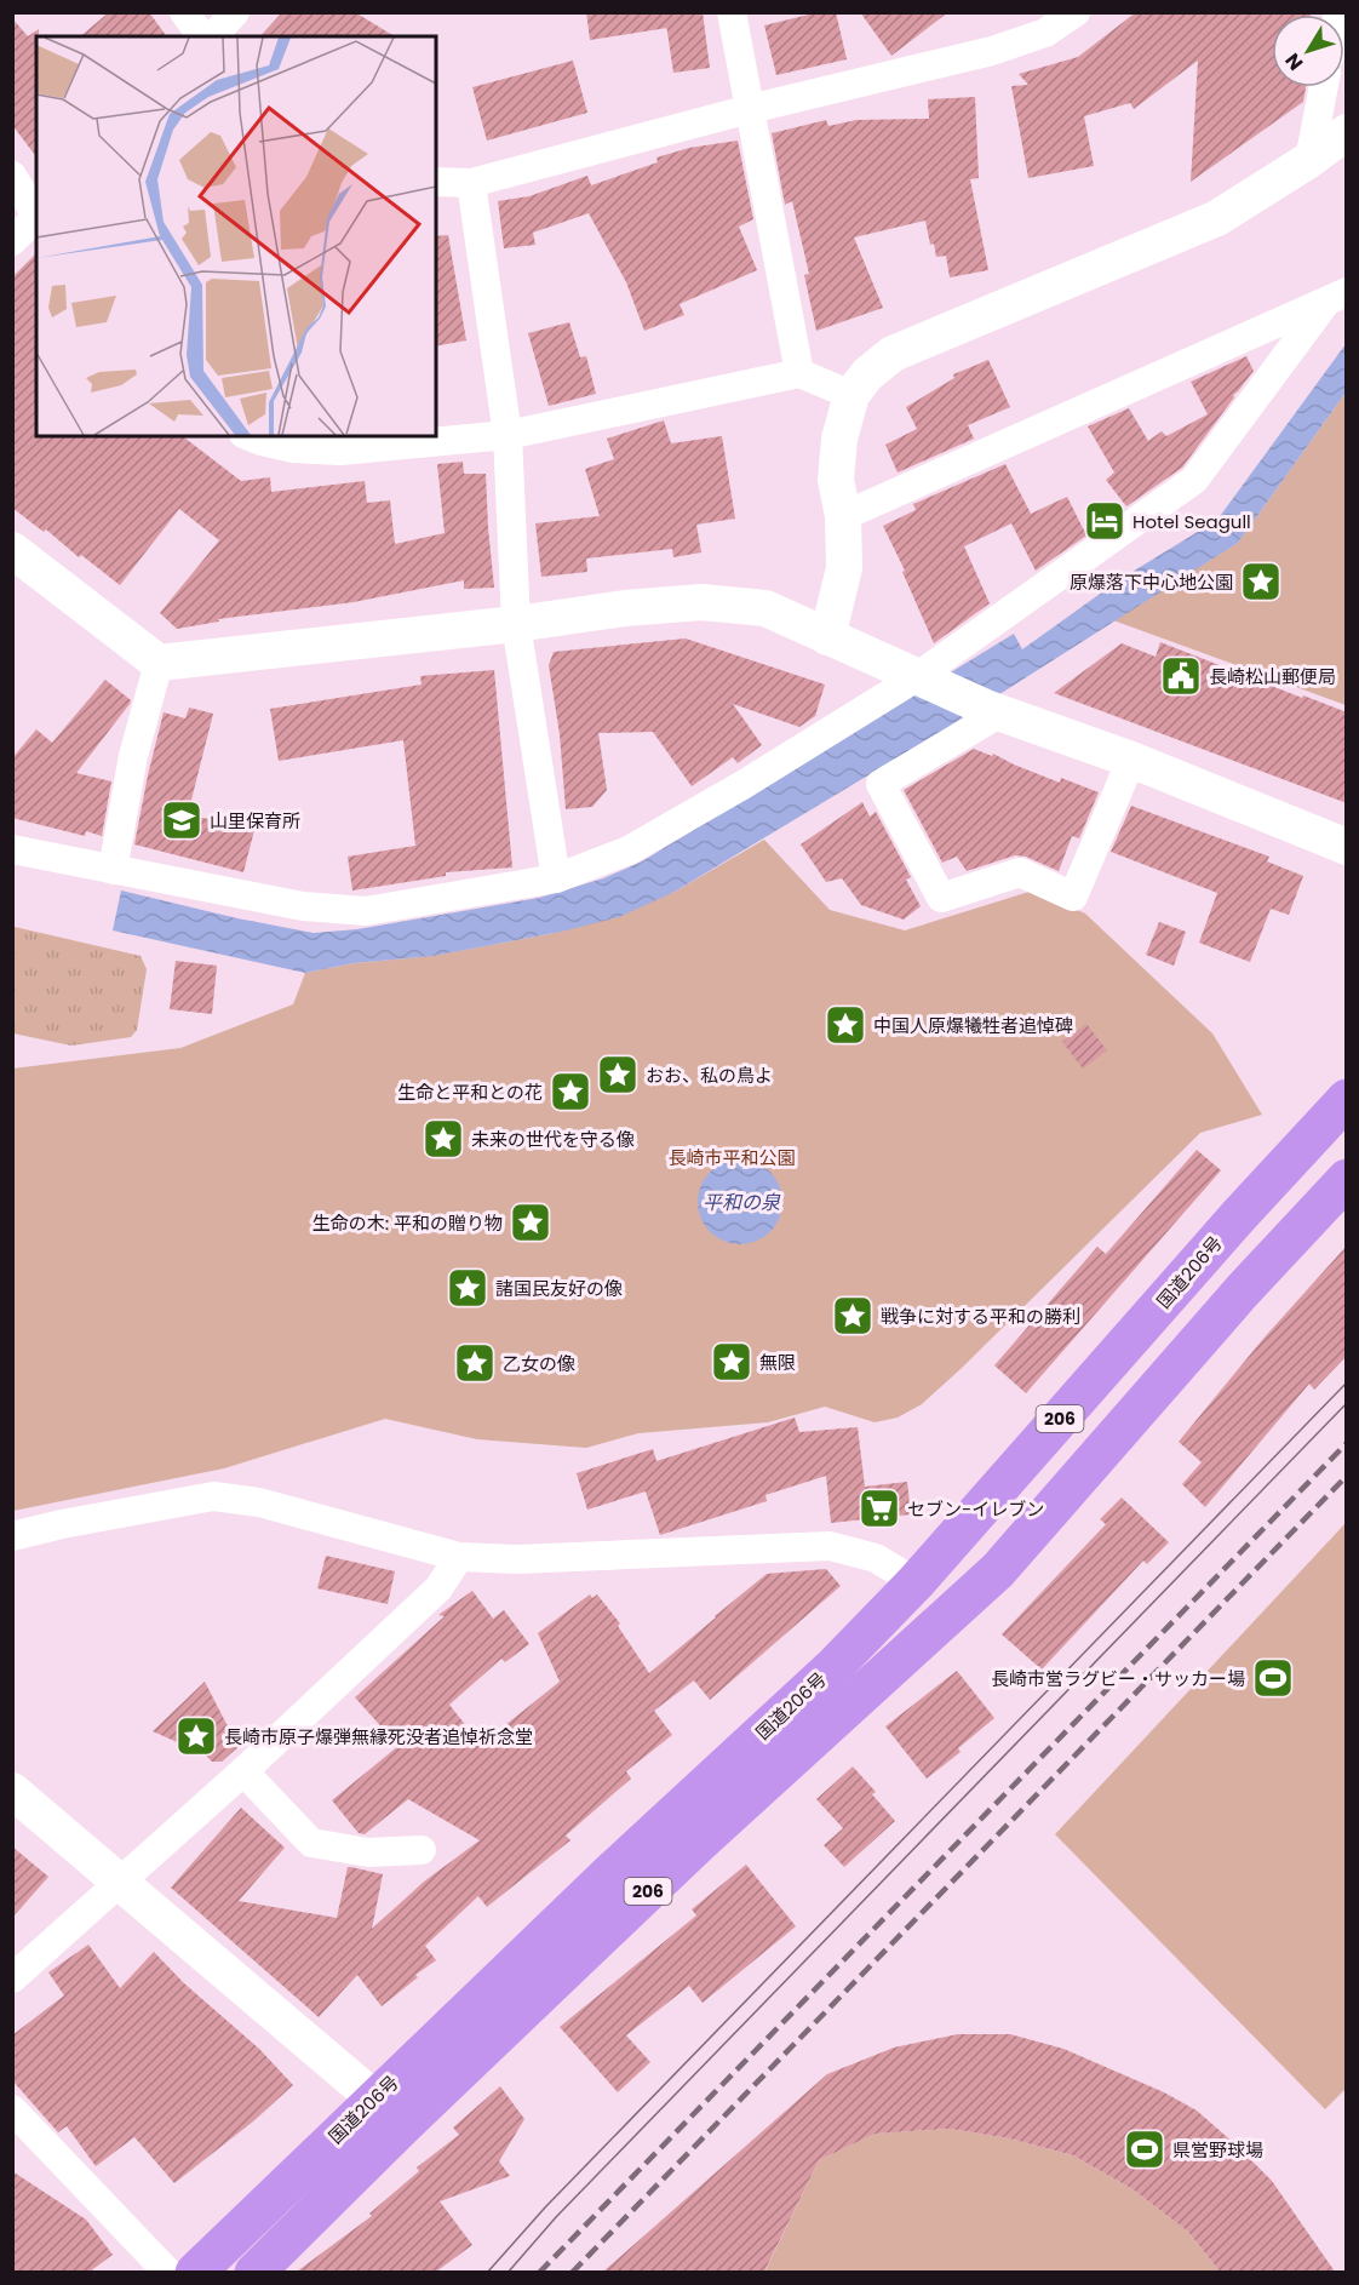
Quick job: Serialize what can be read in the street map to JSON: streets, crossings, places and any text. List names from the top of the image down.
{
  "streets": {
    "highway": ["国道206号", "206"]
  },
  "water": ["平和の泉"],
  "parks": ["長崎市平和公園"],
  "places": {
    "hotel": ["Hotel Seagull"],
    "place": [
      "原爆落下中心地公園",
      "中国人原爆犧牲者追悼碑",
      "おお、私の鳥よ",
      "生命と平和との花",
      "未来の世代を守る像",
      "生命の木: 平和の贈り物",
      "諸国民友好の像",
      "戦争に対する平和の勝利",
      "無限",
      "乙女の像",
      "長崎市原子爆弾無縁死没者追悼祈念堂"
    ],
    "public building": ["長崎松山郵便局"],
    "school or university": ["山里保育所"],
    "supermarket": ["セブン-イレブン"],
    "sports": ["長崎市営ラグビー・サッカー場", "県営野球場"]
  },
  "north": "bottom left"
}
